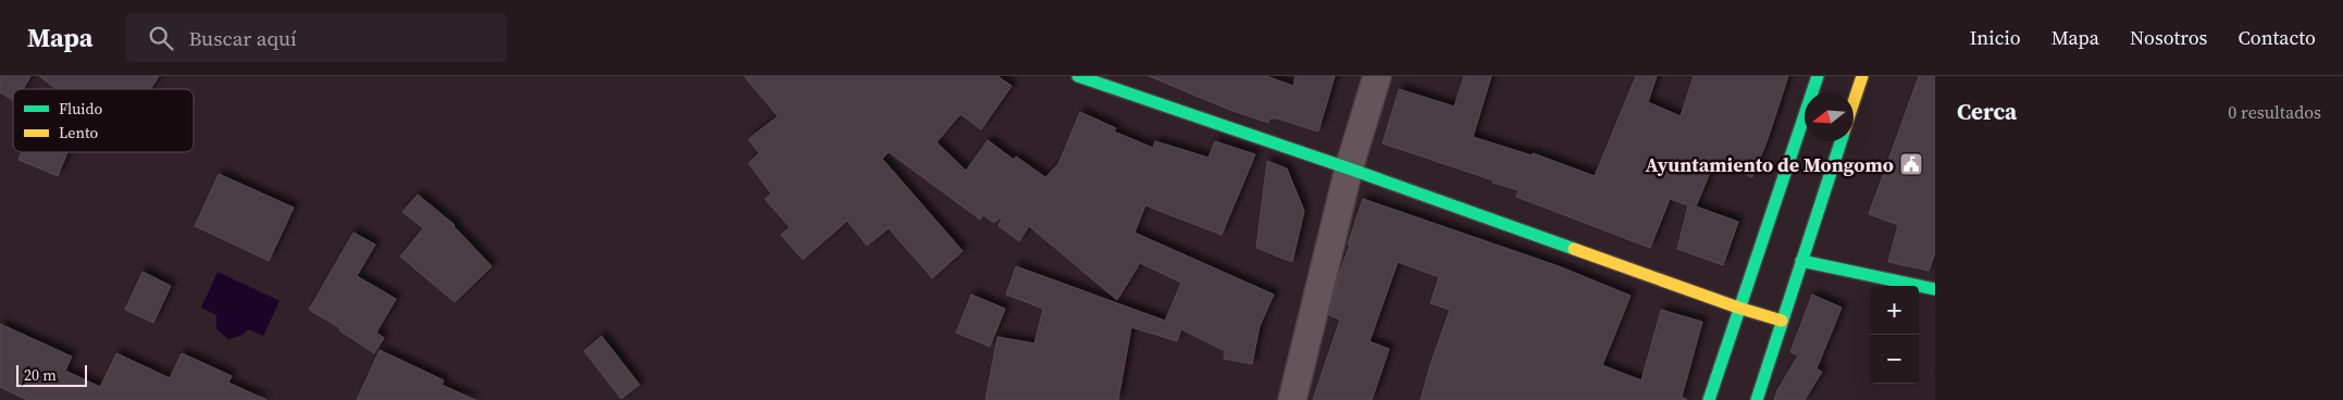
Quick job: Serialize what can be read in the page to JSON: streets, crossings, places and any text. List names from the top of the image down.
{
  "places": {
    "public building": ["Ayuntamiento de Mongomo"]
  },
  "legend": ["Fluido", "Lento"],
  "scale_bar": "20 m",
  "north": "left",
  "page": {
    "header": "Mapa",
    "search": "Buscar aquí",
    "nav": [
      "Inicio",
      "Mapa",
      "Nosotros",
      "Contacto"
    ],
    "heading": ["Cerca", "0 resultados"],
    "map_buttons": ["+", "−"],
    "scale": "20 m"
  }
}
